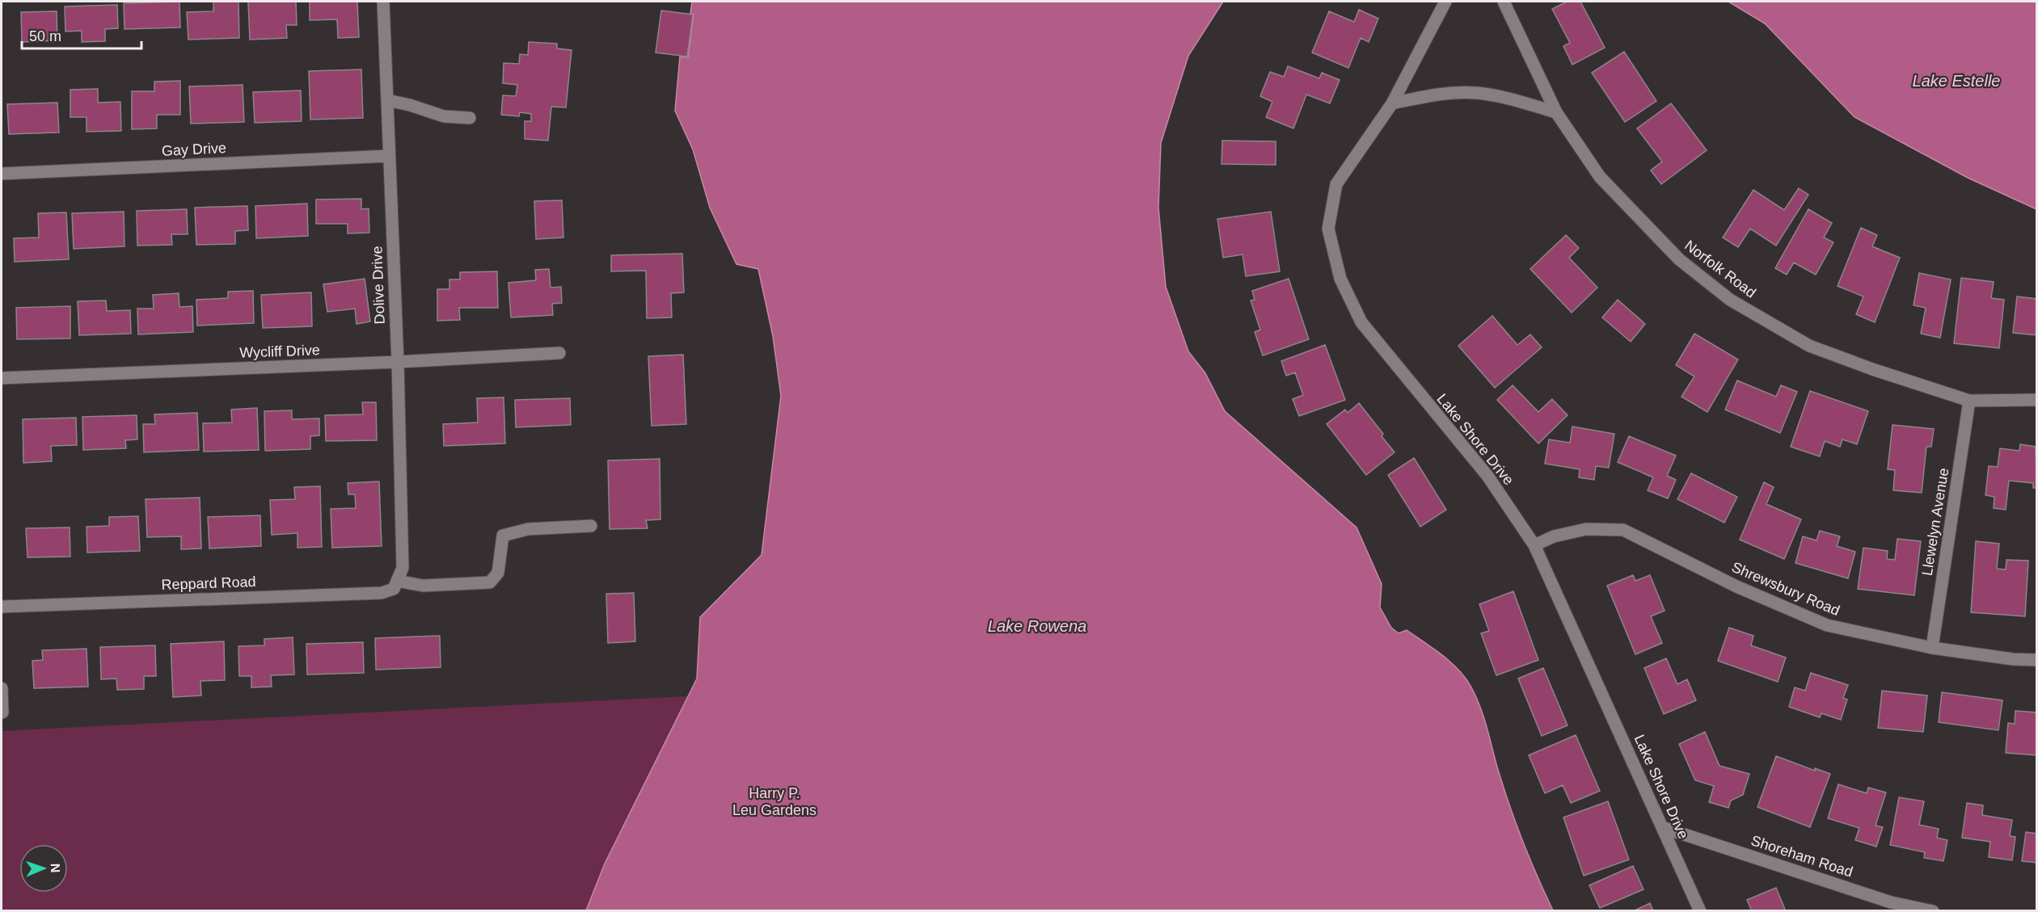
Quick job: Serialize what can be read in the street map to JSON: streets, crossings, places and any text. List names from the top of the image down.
{
  "streets": {
    "street": [
      "Gay Drive",
      "Norfolk Road",
      "Dolive Drive",
      "Wycliff Drive",
      "Lake Shore Drive",
      "Llewelyn Avenue",
      "Reppard Road",
      "Shrewsbury Road",
      "Shoreham Road"
    ]
  },
  "crossings": [
    ["Gay Drive", "Dolive Drive"],
    ["Norfolk Road", "Llewelyn Avenue"],
    ["Dolive Drive", "Wycliff Drive"],
    ["Dolive Drive", "Reppard Road"],
    ["Lake Shore Drive", "Shrewsbury Road"],
    ["Lake Shore Drive", "Shoreham Road"],
    ["Llewelyn Avenue", "Shrewsbury Road"]
  ],
  "water": ["Lake Estelle", "Lake Rowena"],
  "parks": ["Harry P. Leu Gardens"],
  "scale_bar": "50 m",
  "north": "right"
}
